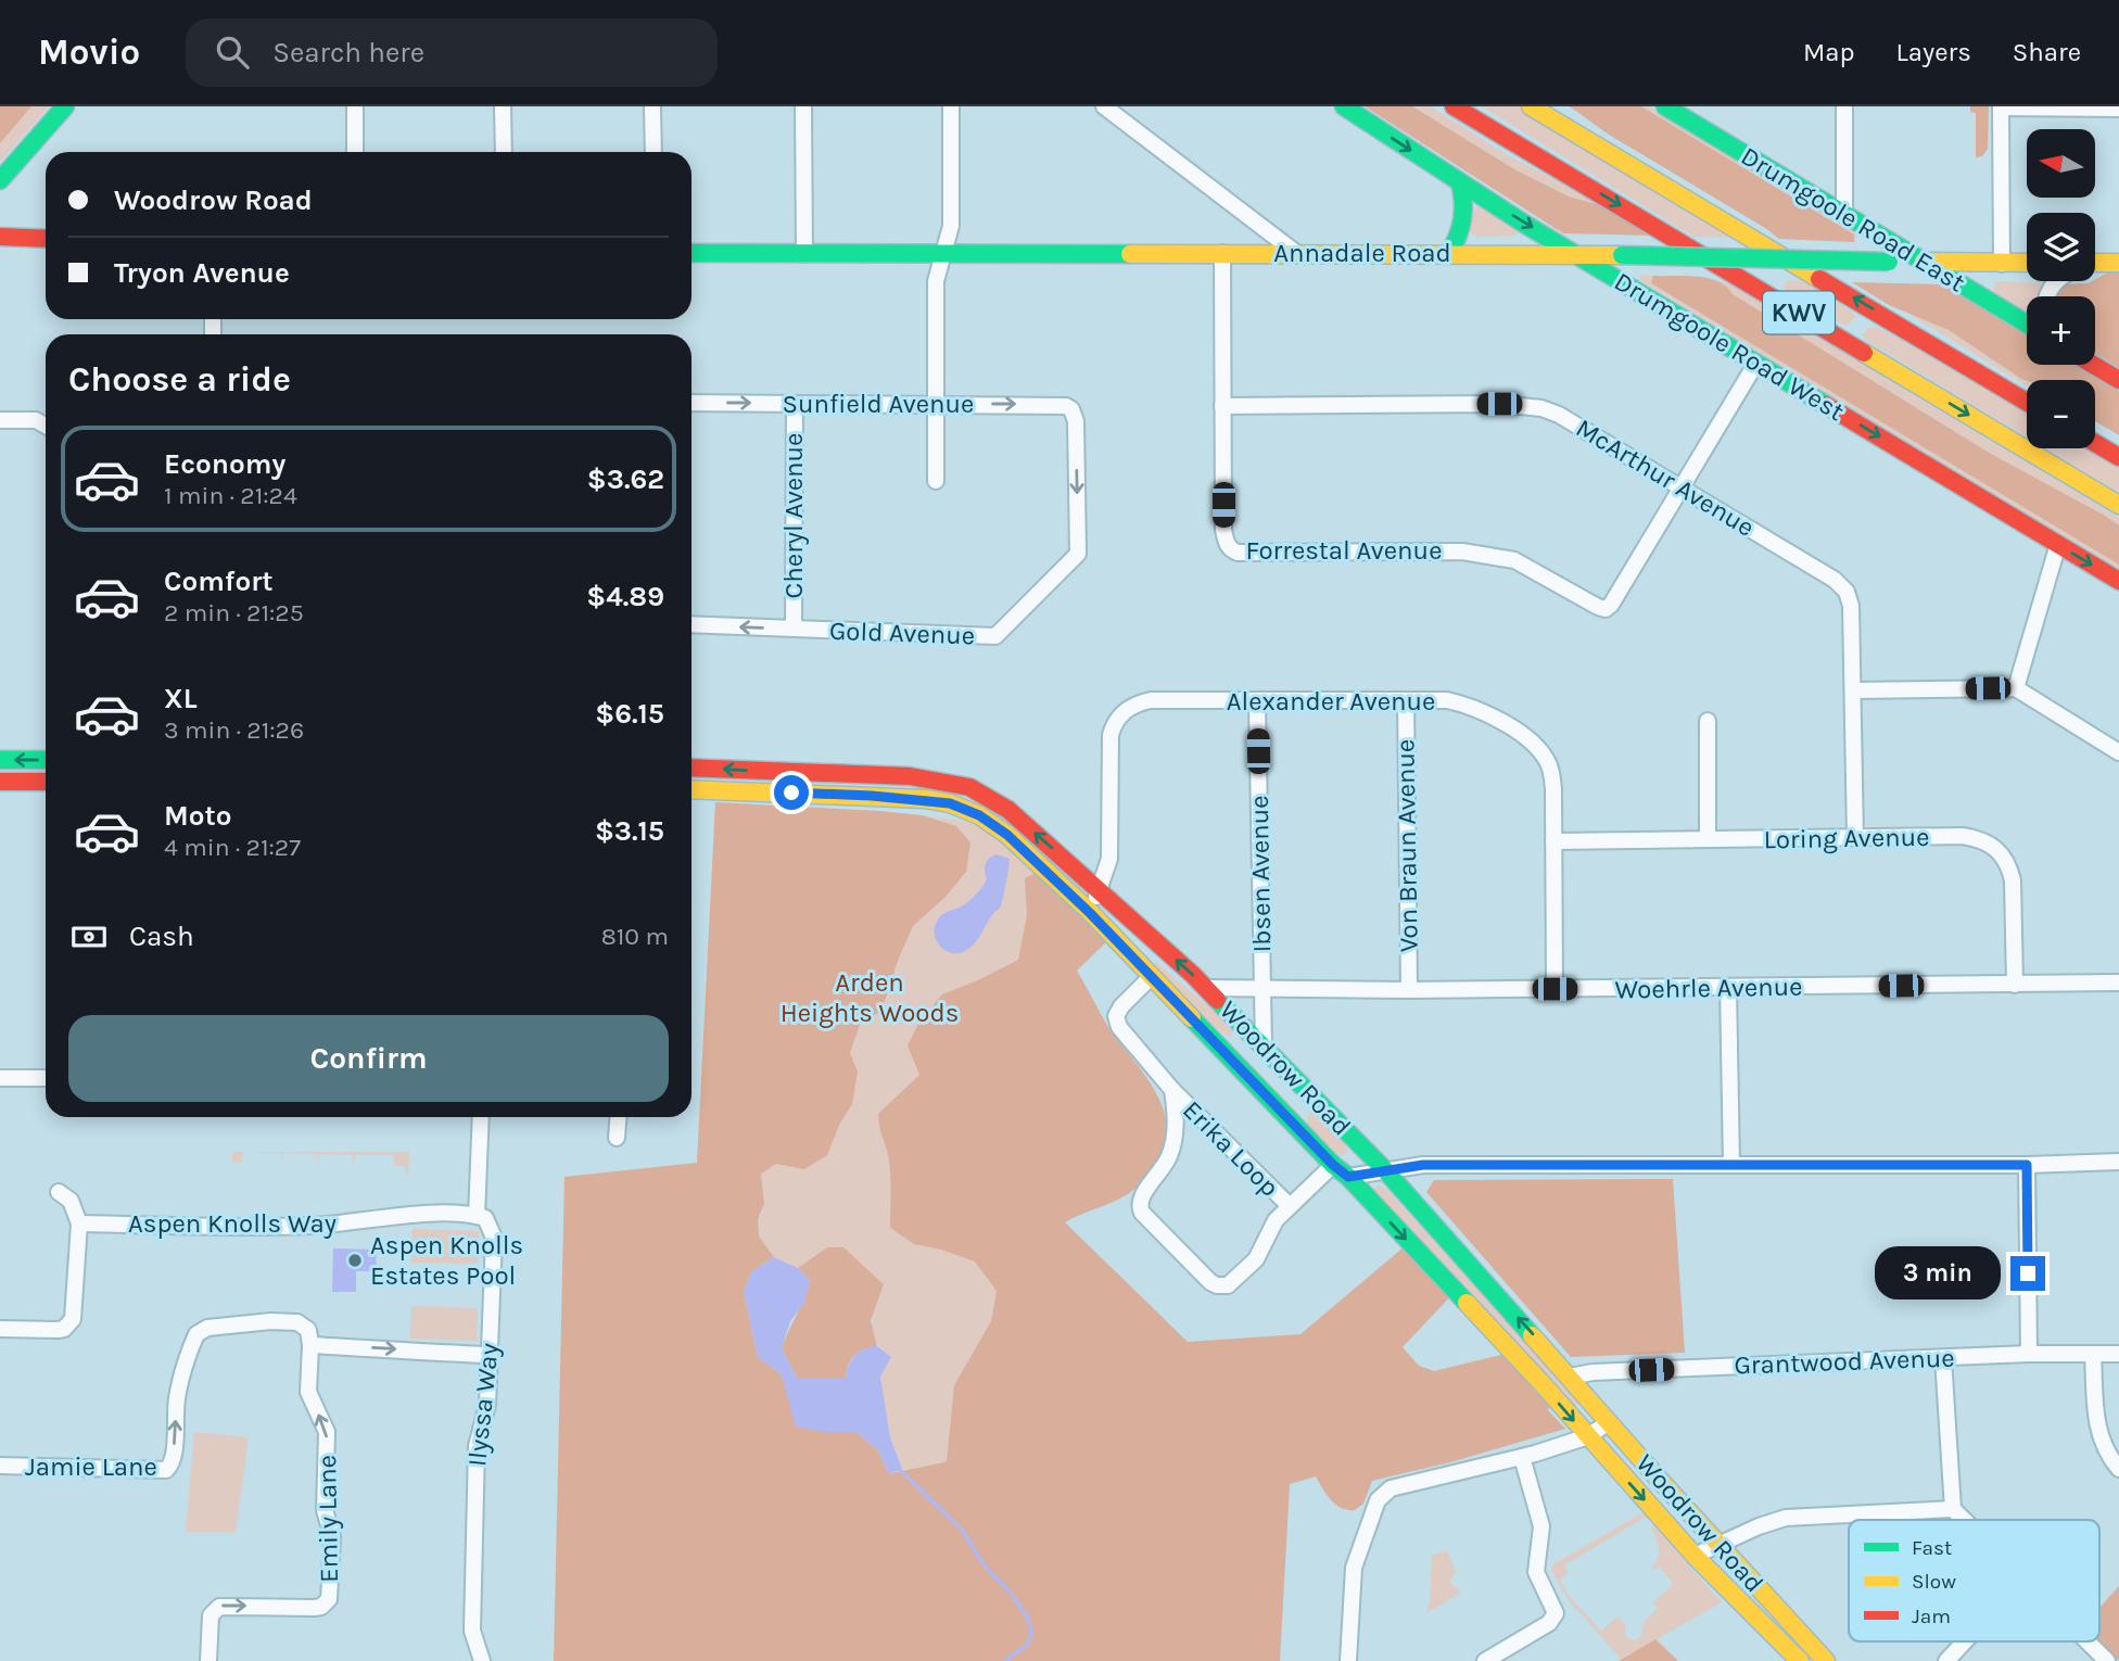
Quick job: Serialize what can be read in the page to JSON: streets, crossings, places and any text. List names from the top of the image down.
{
  "streets": {
    "main road": [
      "Drumgoole Road East",
      "Annadale Road",
      "KWV",
      "Drumgoole Road West",
      "Woodrow Road"
    ],
    "street": [
      "Sunfield Avenue",
      "McArthur Avenue",
      "Cheryl Avenue",
      "Forrestal Avenue",
      "Gold Avenue",
      "Alexander Avenue",
      "Loring Avenue",
      "Von Braun Avenue",
      "Ibsen Avenue",
      "Woehrle Avenue",
      "Erika Loop",
      "Aspen Knolls Way",
      "Grantwood Avenue",
      "Ilyssa Way",
      "Jamie Lane",
      "Emily Lane"
    ]
  },
  "crossings": [
    ["Drumgoole Road East", "Annadale Road"],
    ["Annadale Road", "Drumgoole Road West"],
    ["Annadale Road", "Forrestal Avenue"],
    ["Sunfield Avenue", "Cheryl Avenue"],
    ["Sunfield Avenue", "Gold Avenue"],
    ["McArthur Avenue", "Forrestal Avenue"],
    ["McArthur Avenue", "Loring Avenue"],
    ["Cheryl Avenue", "Gold Avenue"],
    ["Alexander Avenue", "Loring Avenue"],
    ["Alexander Avenue", "Von Braun Avenue"],
    ["Alexander Avenue", "Ibsen Avenue"],
    ["Alexander Avenue", "Woehrle Avenue"],
    ["Alexander Avenue", "Woodrow Road"],
    ["Loring Avenue", "Woehrle Avenue"],
    ["Von Braun Avenue", "Woehrle Avenue"],
    ["Ibsen Avenue", "Woehrle Avenue"],
    ["Ibsen Avenue", "Woodrow Road"],
    ["Woehrle Avenue", "Woodrow Road"],
    ["Woodrow Road", "Erika Loop"],
    ["Woodrow Road", "Grantwood Avenue"],
    ["Aspen Knolls Way", "Ilyssa Way"],
    ["Jamie Lane", "Emily Lane"]
  ],
  "one_way": ["Sunfield Avenue"],
  "parks": ["Arden Heights Woods"],
  "places": ["Aspen Knolls Estates Pool"],
  "legend": ["Fast", "Slow", "Jam"],
  "north": "left",
  "page": {
    "header": "Movio",
    "search": "Search here",
    "nav": ["Map", "Layers", "Share"],
    "map_buttons": ["+", "−"],
    "banner": ["Woodrow Road", "Tryon Avenue"],
    "heading": "Choose a ride",
    "list": [
      {
        "name": "Economy",
        "note": "1 min · 21:24",
        "value": "$3.62"
      },
      {
        "name": "Comfort",
        "note": "2 min · 21:25",
        "value": "$4.89"
      },
      {
        "name": "XL",
        "note": "3 min · 21:26",
        "value": "$6.15"
      },
      {
        "name": "Moto",
        "note": "4 min · 21:27",
        "value": "$3.15"
      }
    ],
    "pay": ["Cash", "810 m"],
    "buttons": "Confirm",
    "bubble": "3 min"
  }
}
